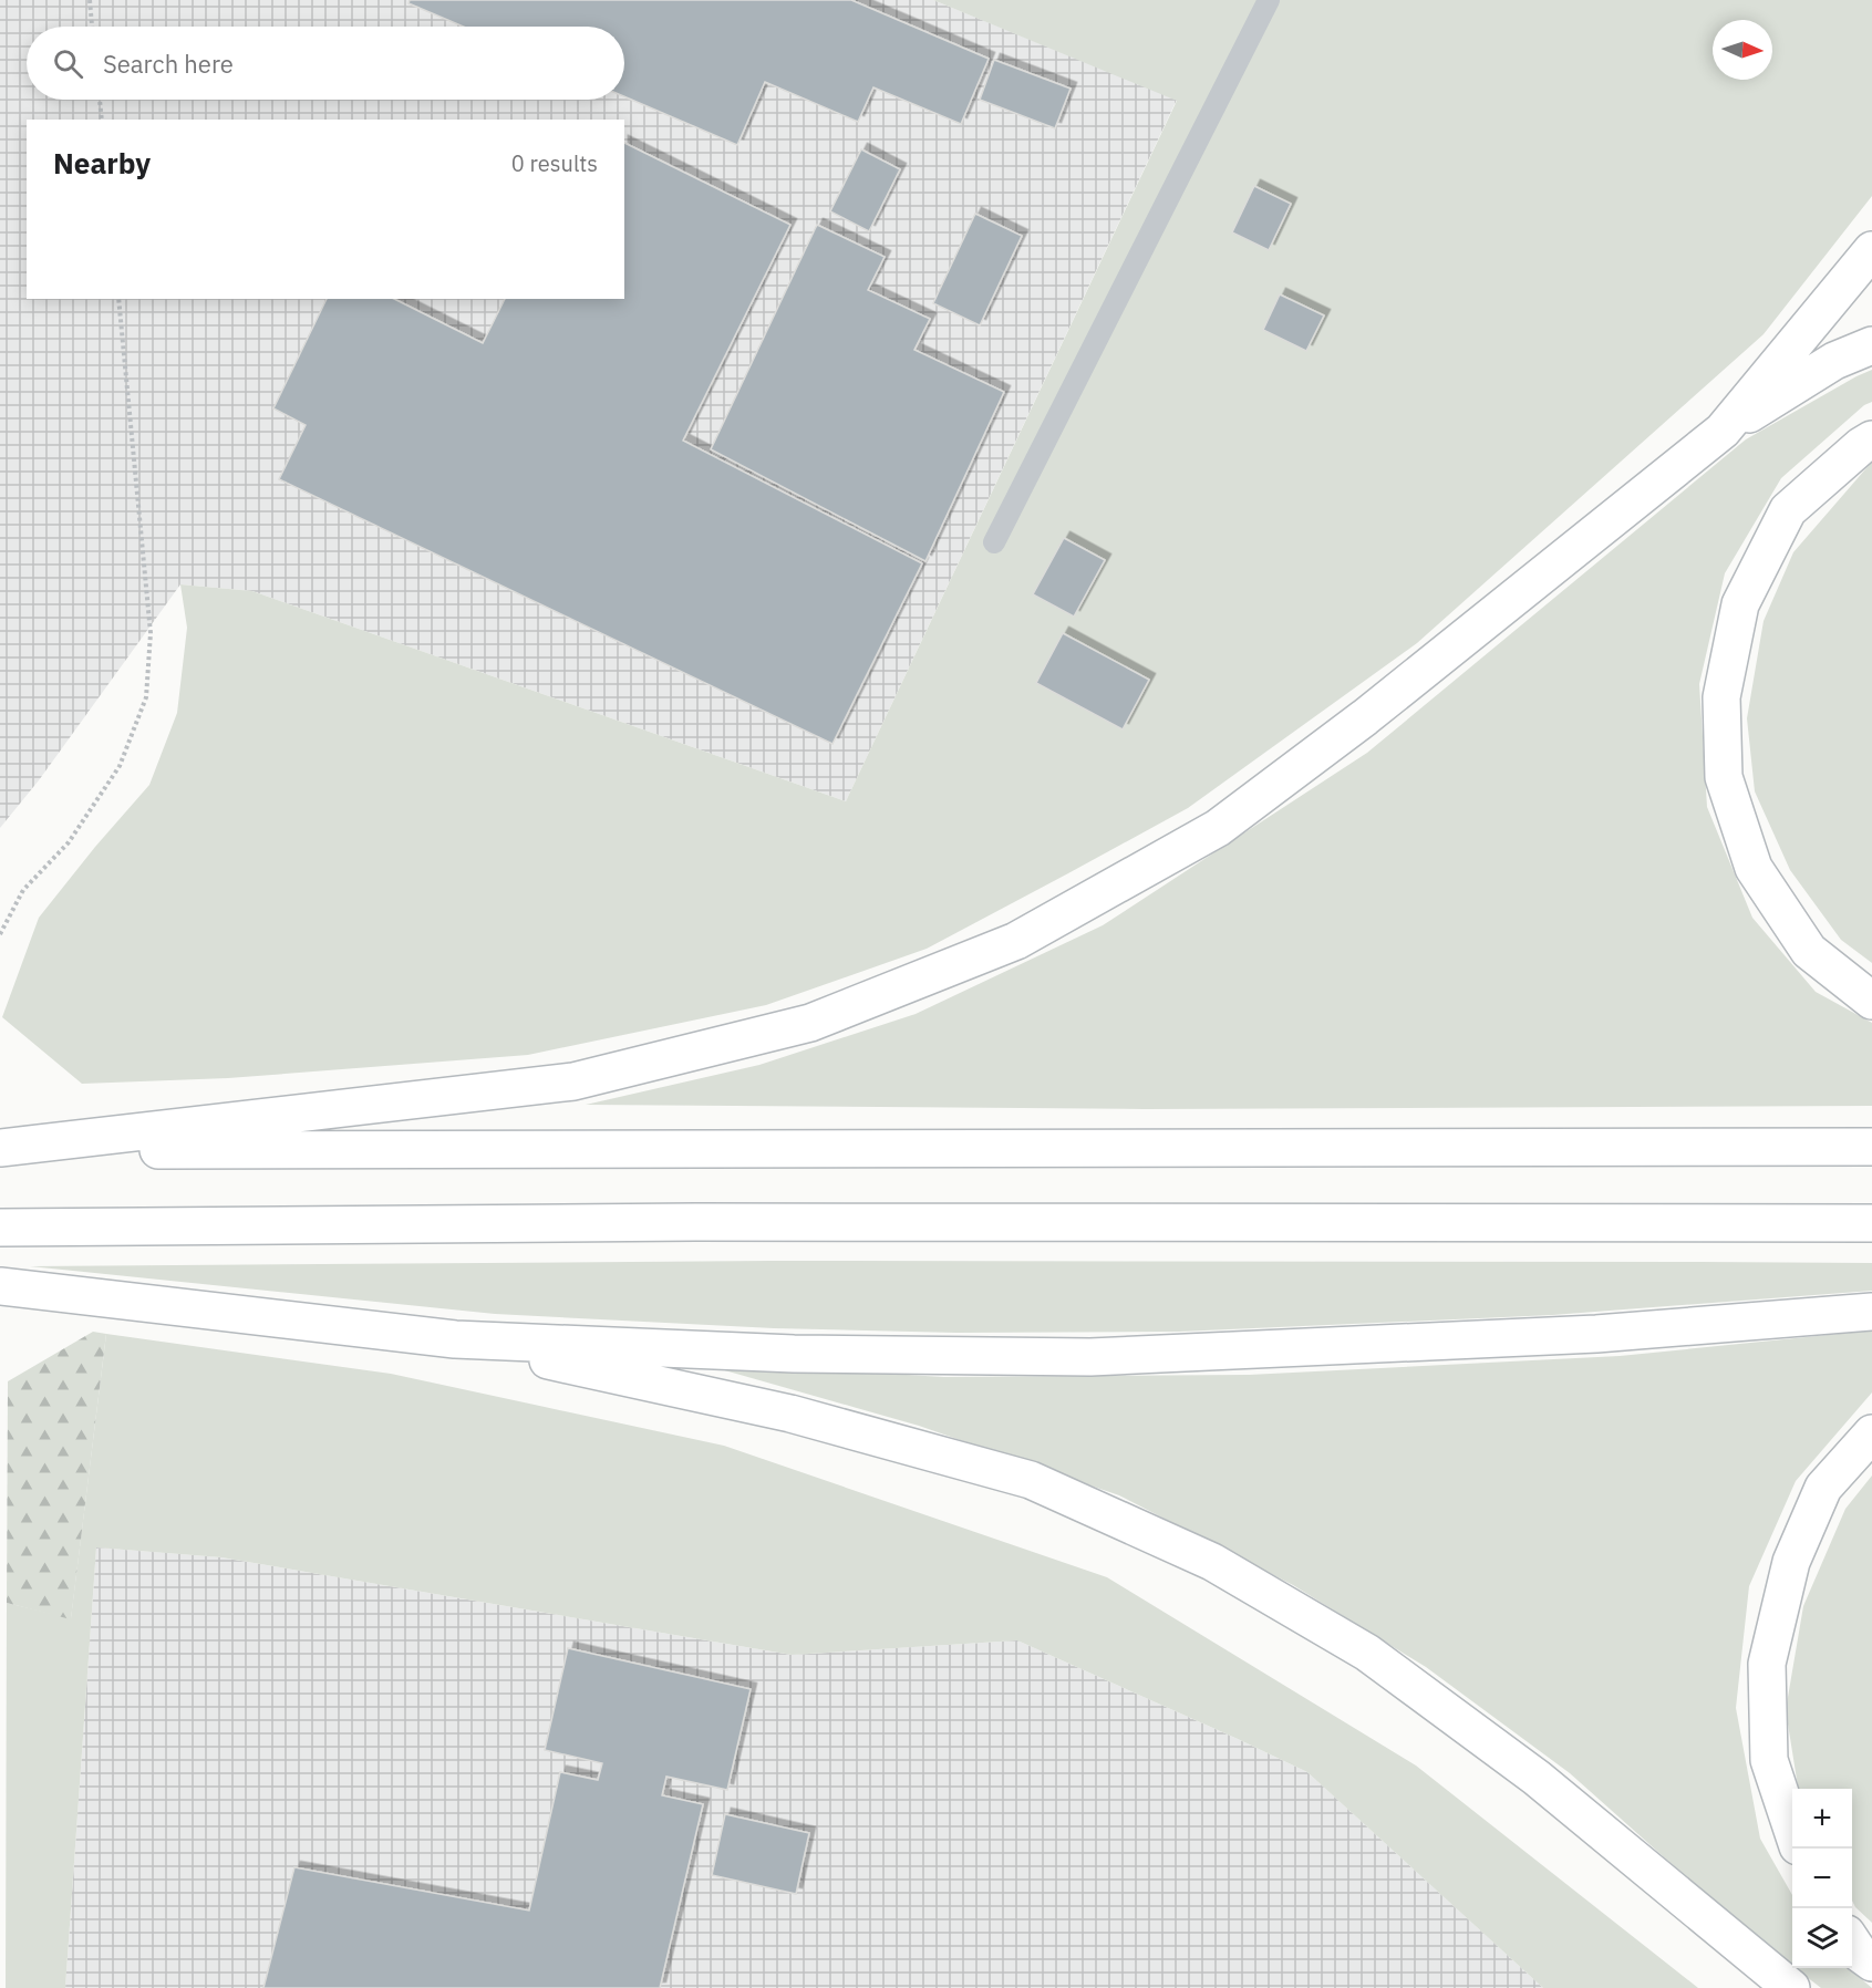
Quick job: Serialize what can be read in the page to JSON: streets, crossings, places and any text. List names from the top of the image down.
{
  "north": "right",
  "page": {
    "search": "Search here",
    "heading": ["Nearby", "0 results"],
    "map_buttons": ["+", "−"]
  }
}
